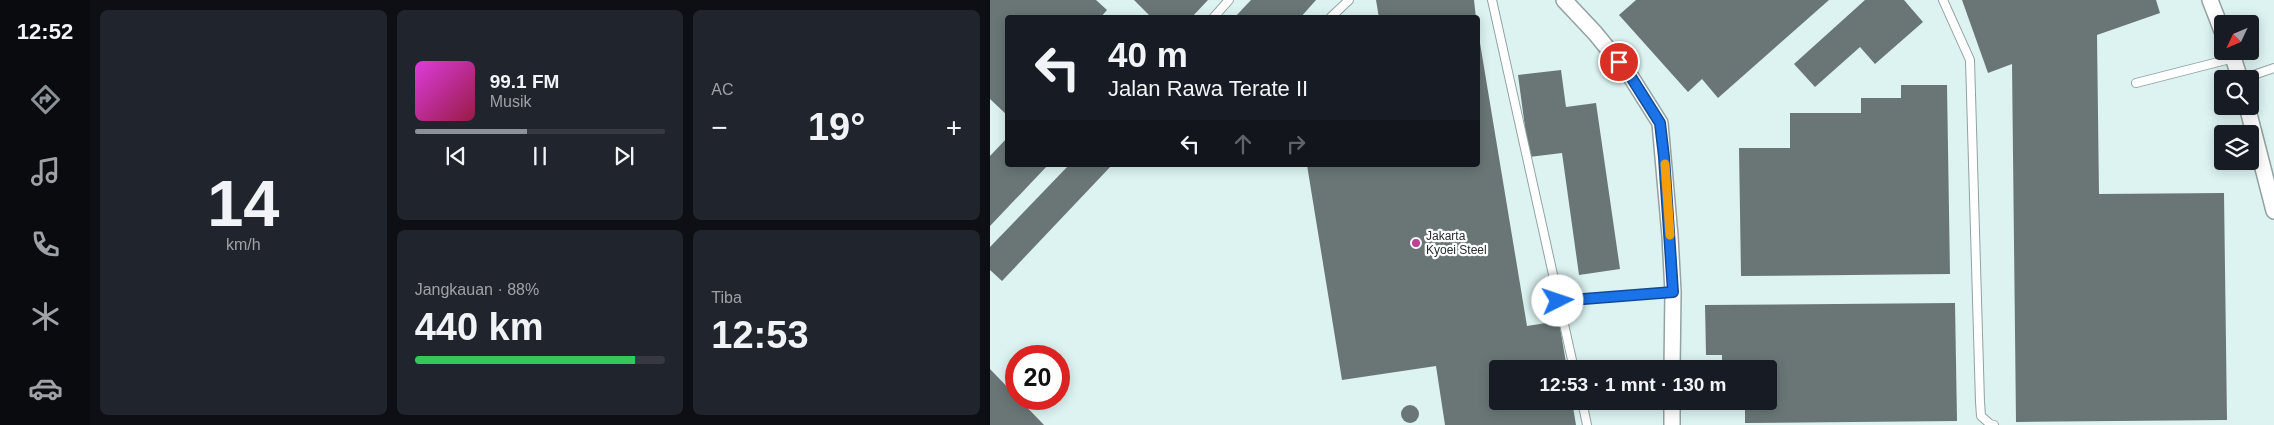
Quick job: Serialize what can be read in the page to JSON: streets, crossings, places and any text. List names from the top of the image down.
{
  "places": ["Jakarta Kyoei Steel"],
  "north": "bottom left",
  "page": {
    "tabs": "12:52",
    "tile": [
      ["14", "km/h"],
      "AC",
      ["Jangkauan · 88%", "440 km"],
      ["Tiba", "12:53"]
    ],
    "turn": ["40 m", "Jalan Rawa Terate II"],
    "song": ["99.1 FM", "Musik"],
    "heat": ["−", "19°", "+"],
    "limit": "20",
    "trip": "12:53 · 1 mnt · 130 m"
  }
}
